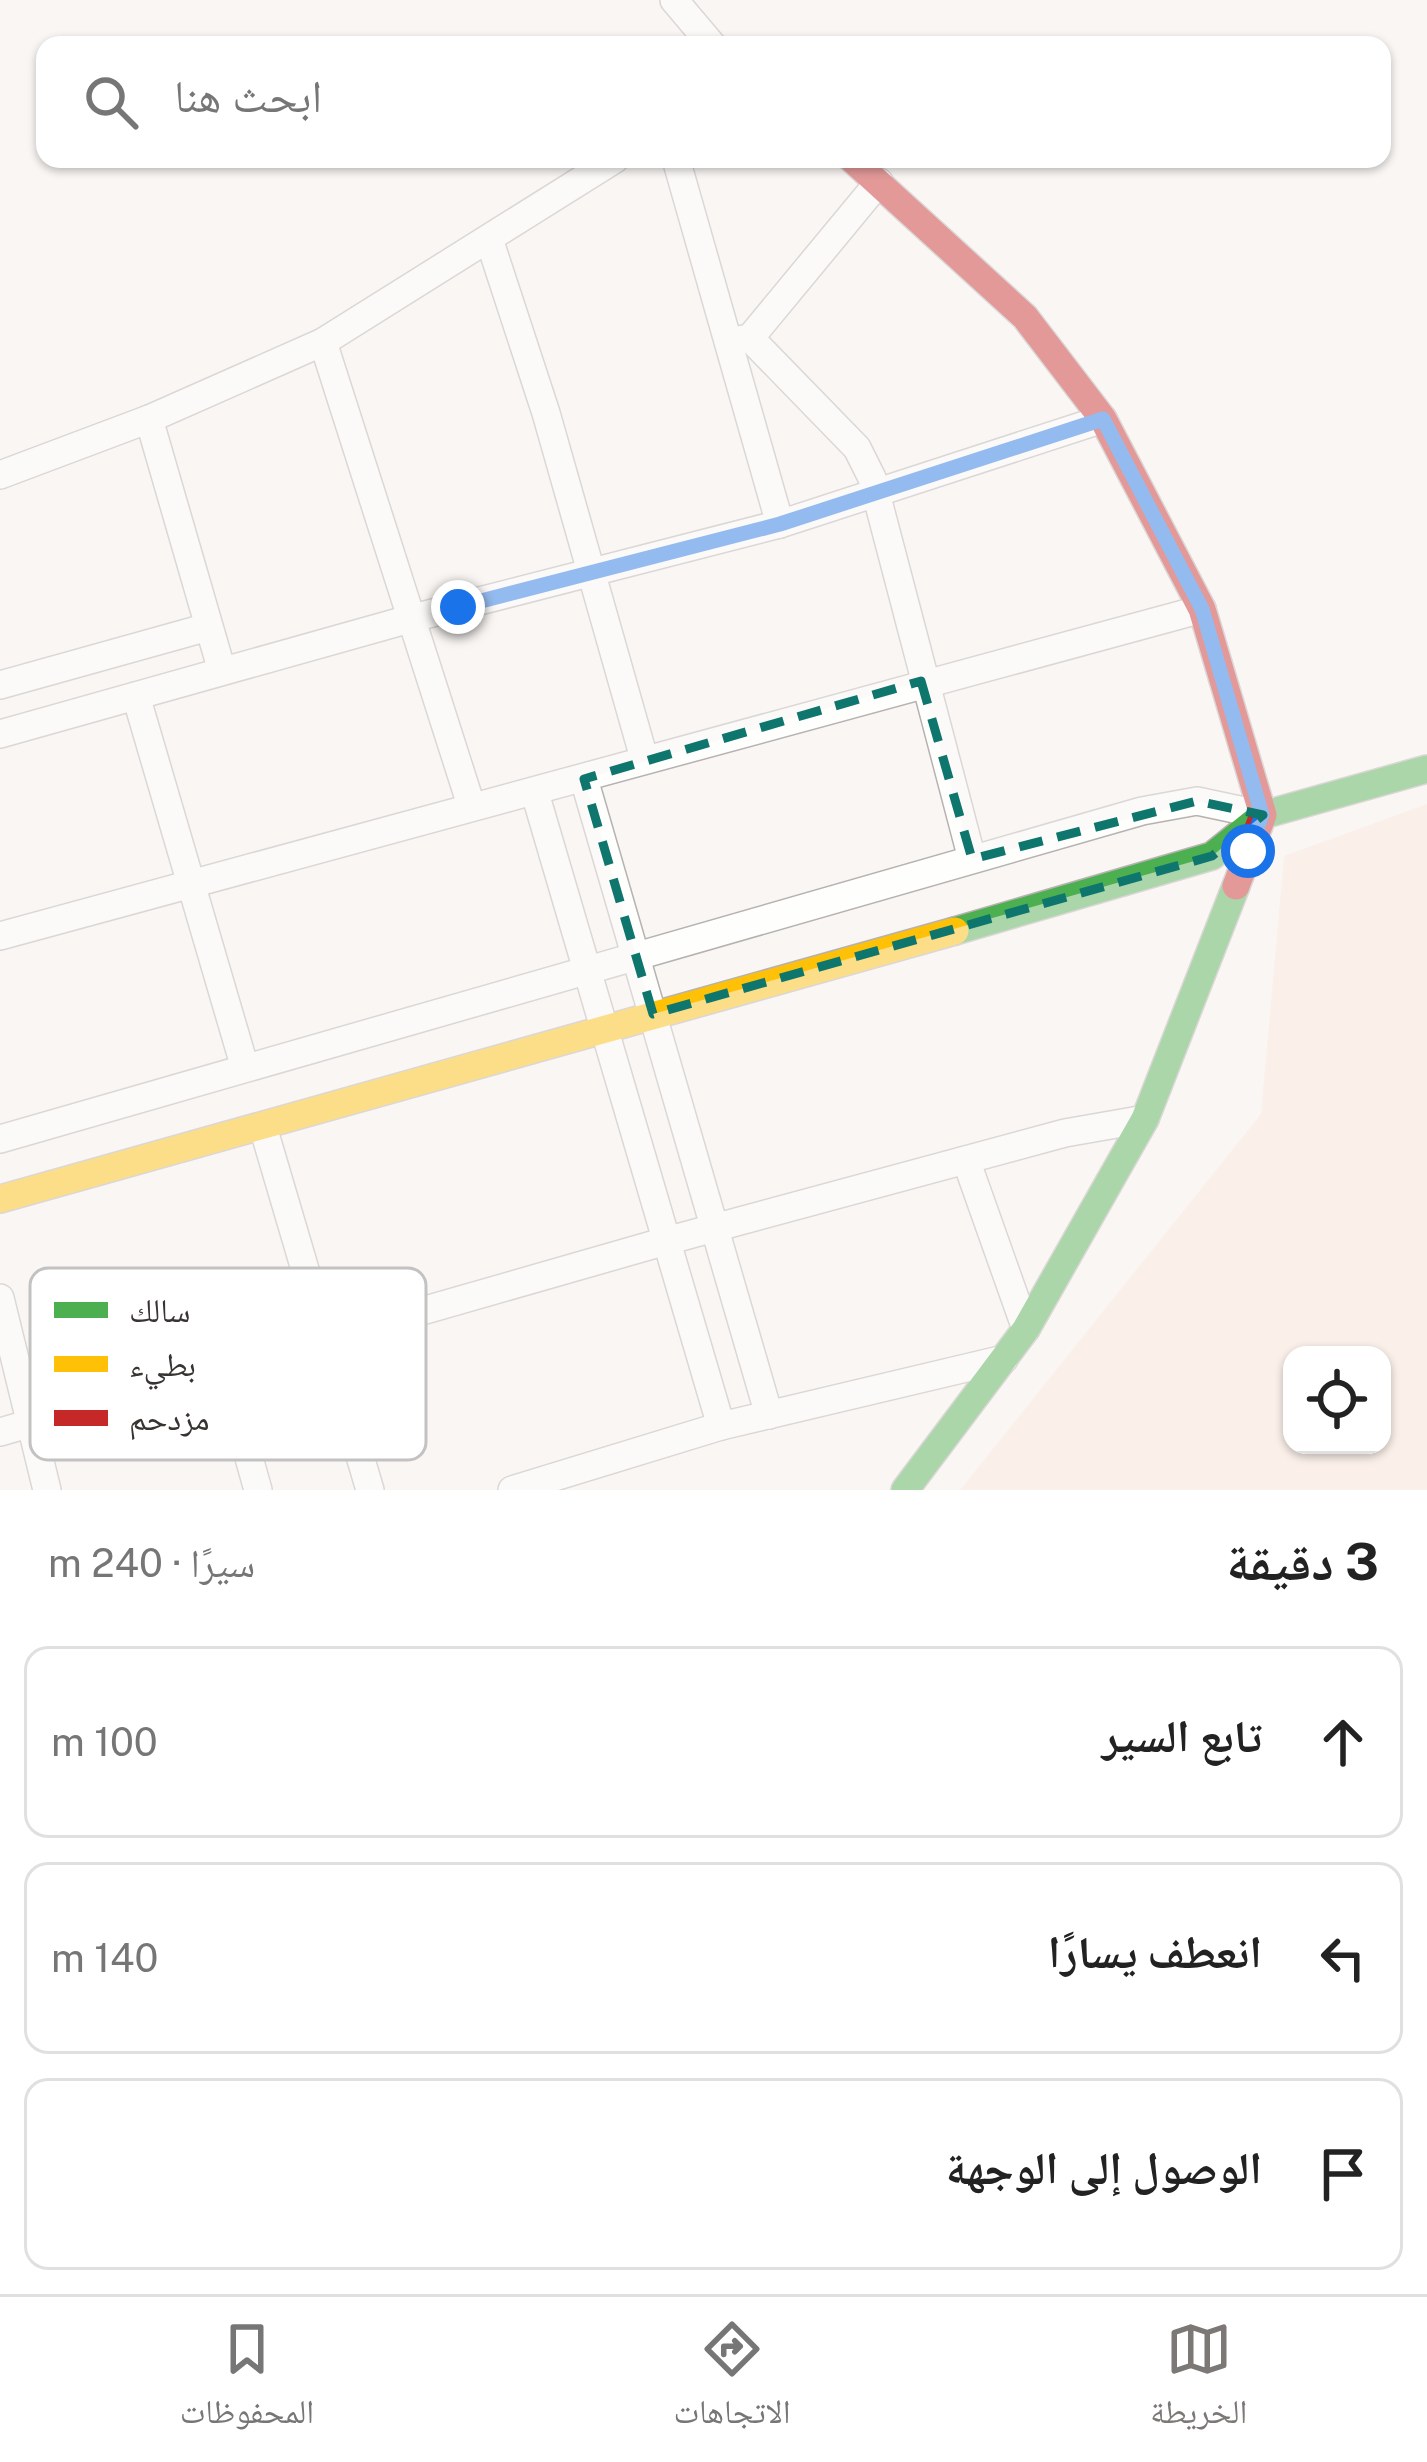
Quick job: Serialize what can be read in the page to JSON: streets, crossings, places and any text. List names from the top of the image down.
{
  "legend": ["سالك", "بطيء", "مزدحم"],
  "page": {
    "search": "ابحث هنا",
    "heading": ["3 دقيقة", "سيرًا · 240 m"],
    "list": [
      ["تابع السير", "100 m"],
      ["انعطف يسارًا", "140 m"],
      "الوصول إلى الوجهة"
    ],
    "nav": ["الخريطة", "الاتجاهات", "المحفوظات"]
  }
}
